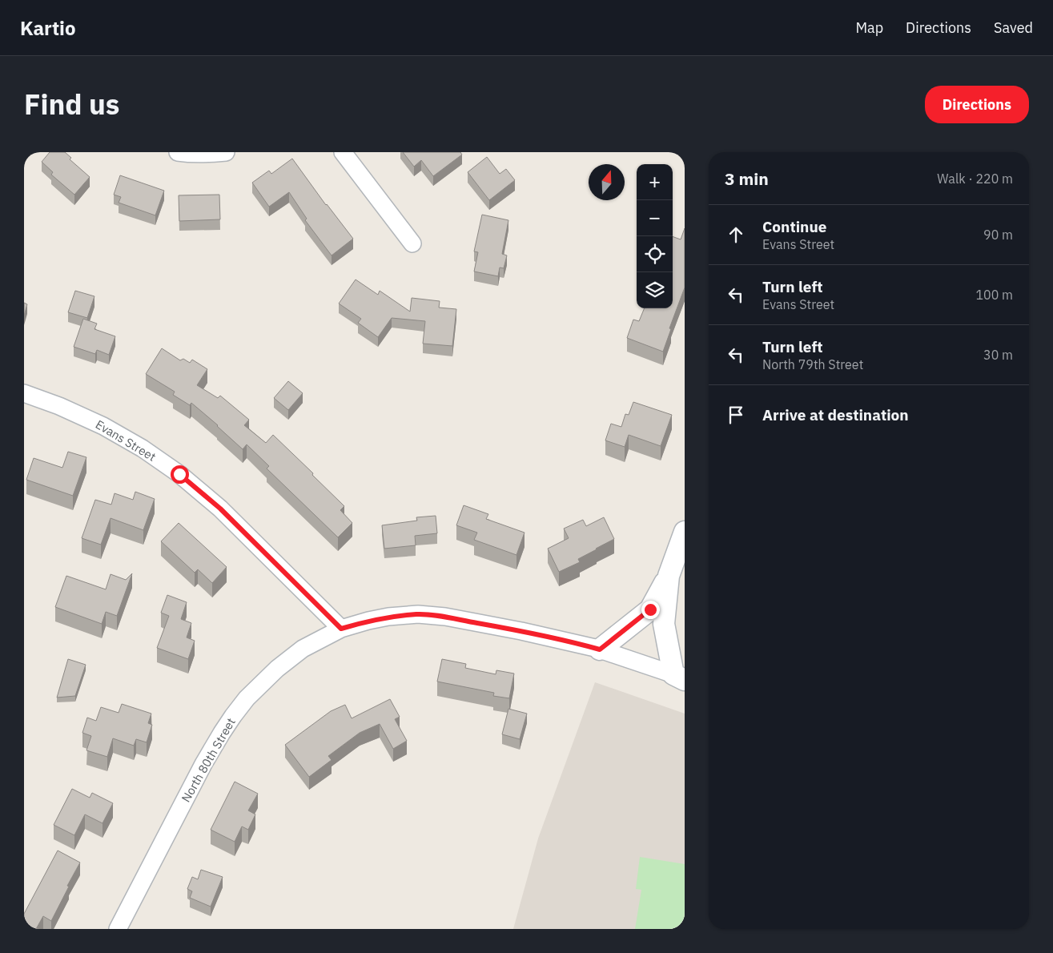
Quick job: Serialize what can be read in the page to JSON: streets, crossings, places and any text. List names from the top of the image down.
{
  "streets": {
    "street": ["Evans Street", "North 80th Street"]
  },
  "crossings": [
    ["Evans Street", "North 80th Street"]
  ],
  "north": "top",
  "page": {
    "header": "Kartio",
    "nav": ["Map", "Directions", "Saved"],
    "title": "Find us",
    "buttons": "Directions",
    "heading": ["3 min", "Walk · 220 m"],
    "map_buttons": ["+", "−"],
    "list": [
      ["Continue", "Evans Street", "90 m"],
      ["Turn left", "Evans Street", "100 m"],
      ["Turn left", "North 79th Street", "30 m"],
      "Arrive at destination"
    ]
  }
}
